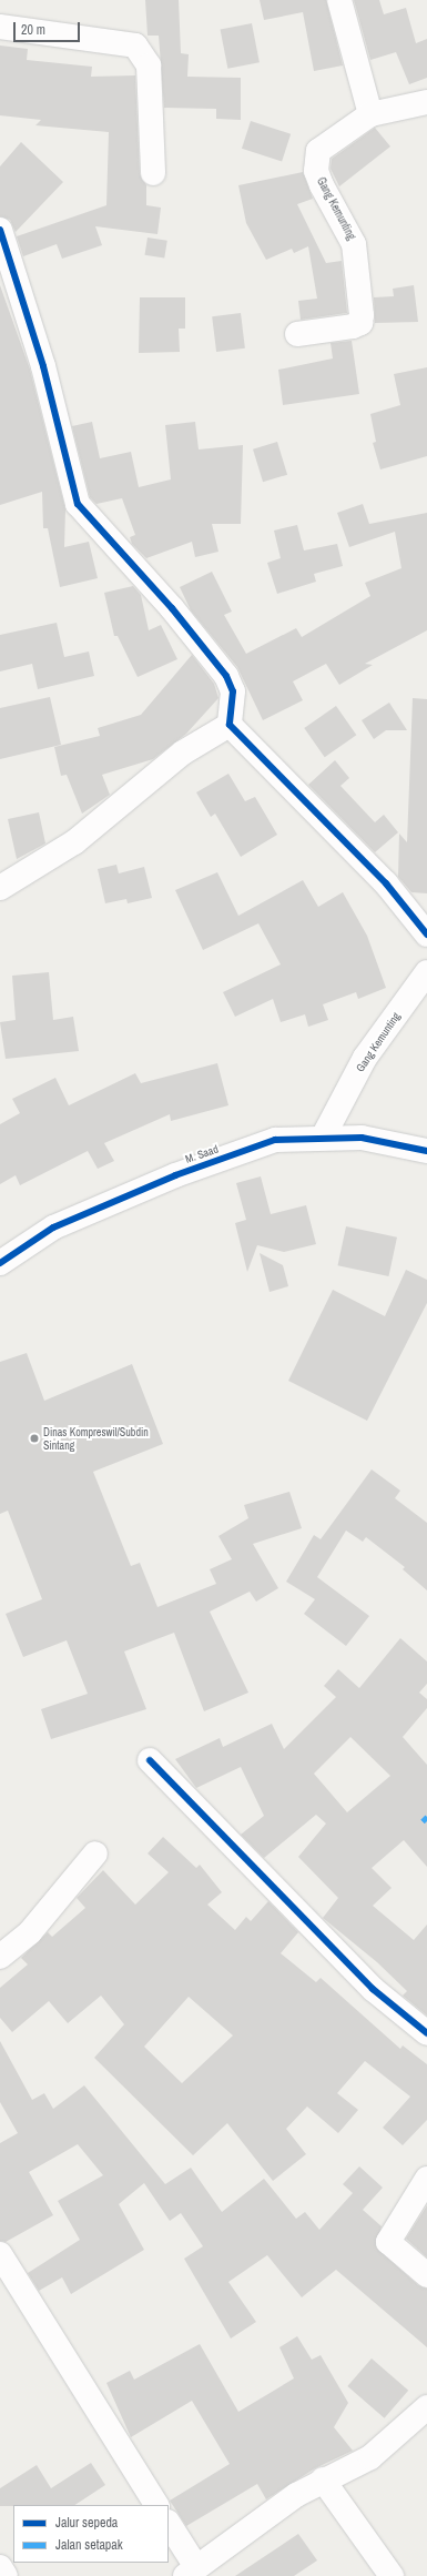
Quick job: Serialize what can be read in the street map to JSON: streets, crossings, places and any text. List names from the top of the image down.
{
  "streets": {
    "street": ["Gang Kemunting", "M. Saad"]
  },
  "crossings": [
    ["Gang Kemunting", "M. Saad"]
  ],
  "places": ["Dinas Kompreswil/Subdin Sintang"],
  "legend": ["Jalur sepeda", "Jalan setapak"],
  "scale_bar": "20 m"
}
